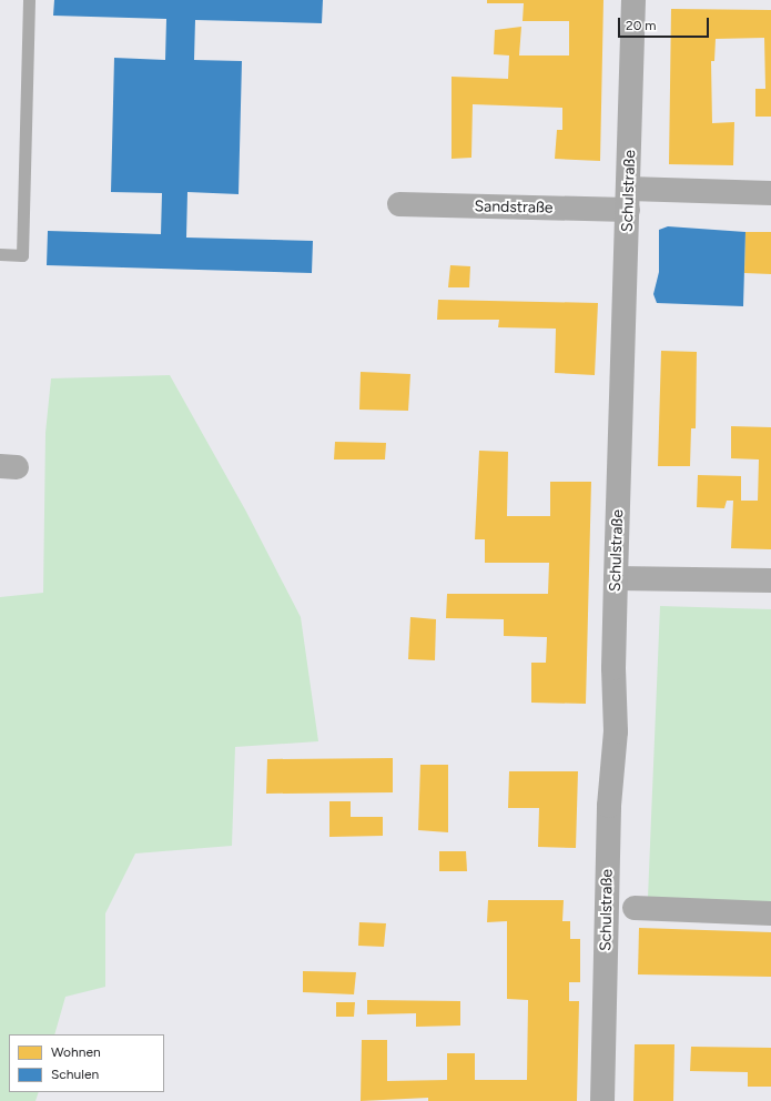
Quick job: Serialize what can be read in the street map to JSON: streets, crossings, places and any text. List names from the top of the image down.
{
  "streets": {
    "street": ["Schulstraße", "Sandstraße"]
  },
  "crossings": [
    ["Schulstraße", "Sandstraße"]
  ],
  "legend": ["Wohnen", "Schulen"],
  "scale_bar": "20 m"
}
